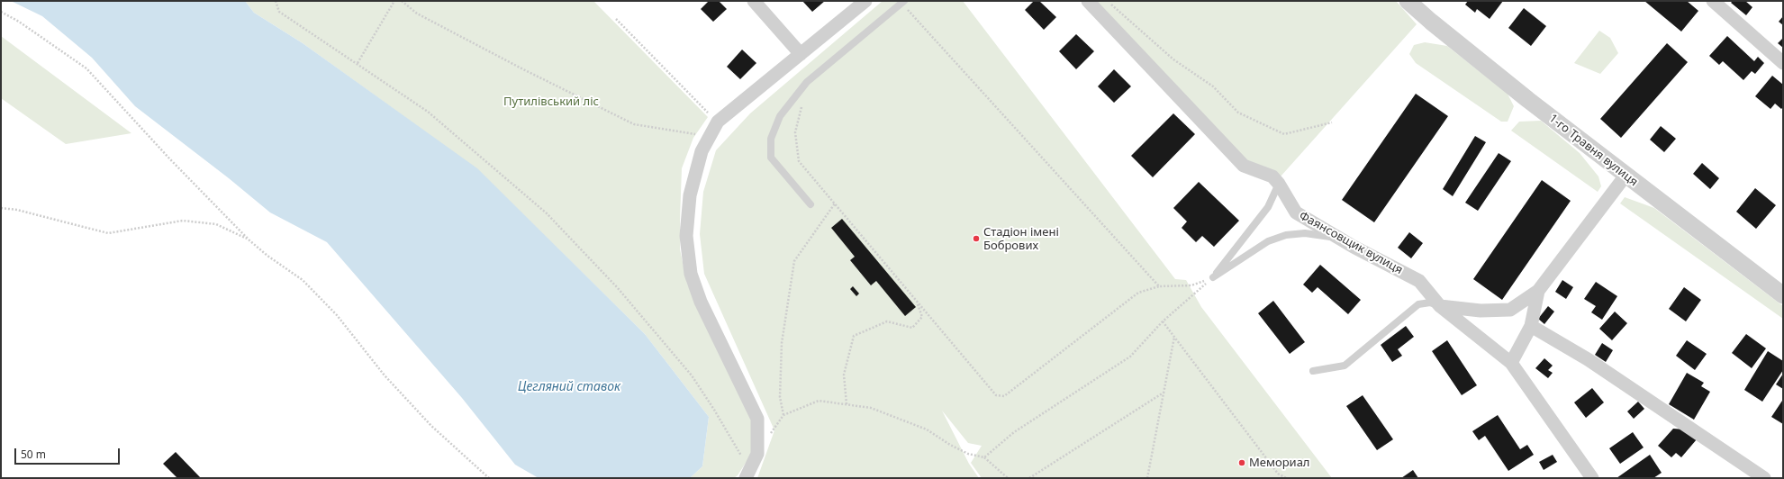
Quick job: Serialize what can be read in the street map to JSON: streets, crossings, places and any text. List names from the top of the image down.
{
  "streets": {
    "street": ["1-го Травня вулиця", "Фаянсовщик вулиця"]
  },
  "water": ["Цегляний ставок"],
  "parks": ["Путилівський ліс"],
  "places": ["Стадіон імені Бобрових", "Мемориал"],
  "scale_bar": "50 m"
}
